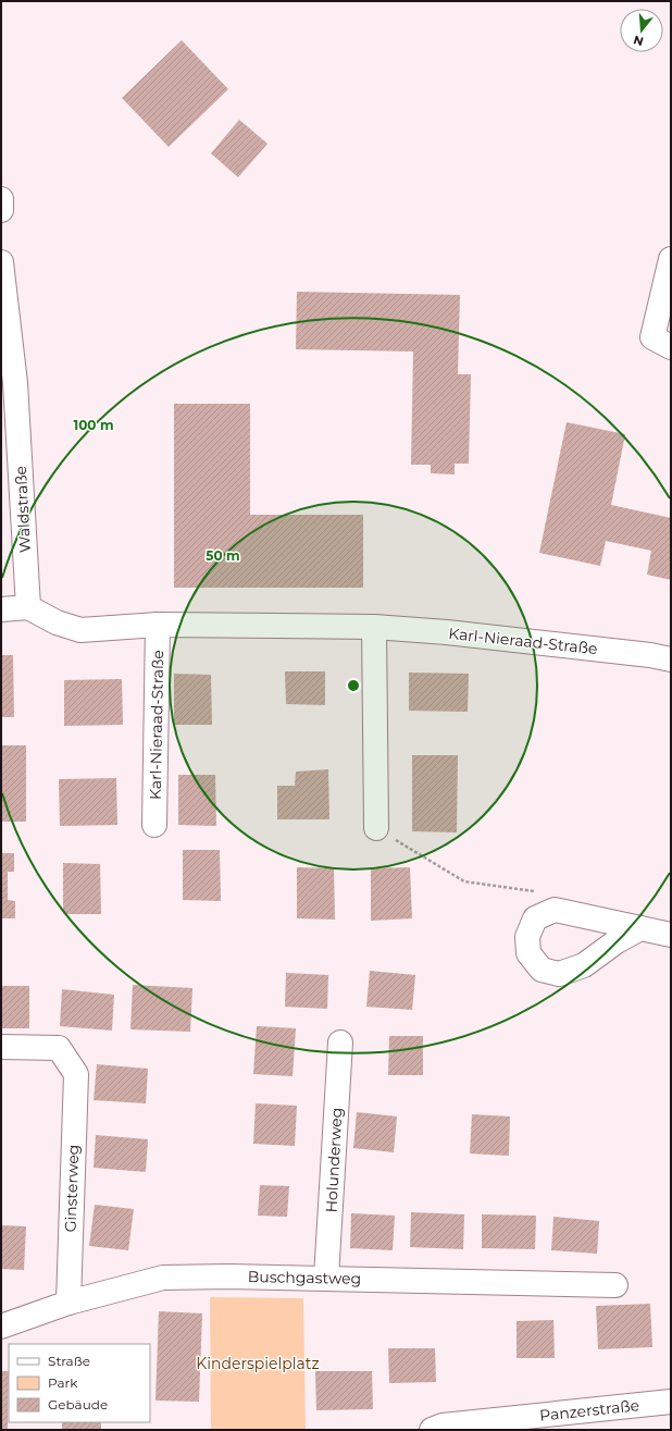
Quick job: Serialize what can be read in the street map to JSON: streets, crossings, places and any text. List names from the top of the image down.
{
  "streets": {
    "street": [
      "Waldstraße",
      "Karl-Nieraad-Straße",
      "Holunderweg",
      "Ginsterweg",
      "Buschgastweg",
      "Panzerstraße"
    ]
  },
  "crossings": [
    ["Waldstraße", "Karl-Nieraad-Straße"],
    ["Holunderweg", "Buschgastweg"],
    ["Ginsterweg", "Buschgastweg"]
  ],
  "parks": ["Kinderspielplatz"],
  "legend": ["Straße", "Park", "Gebäude"],
  "north": "bottom",
  "rings": ["100 m", "50 m"]
}
